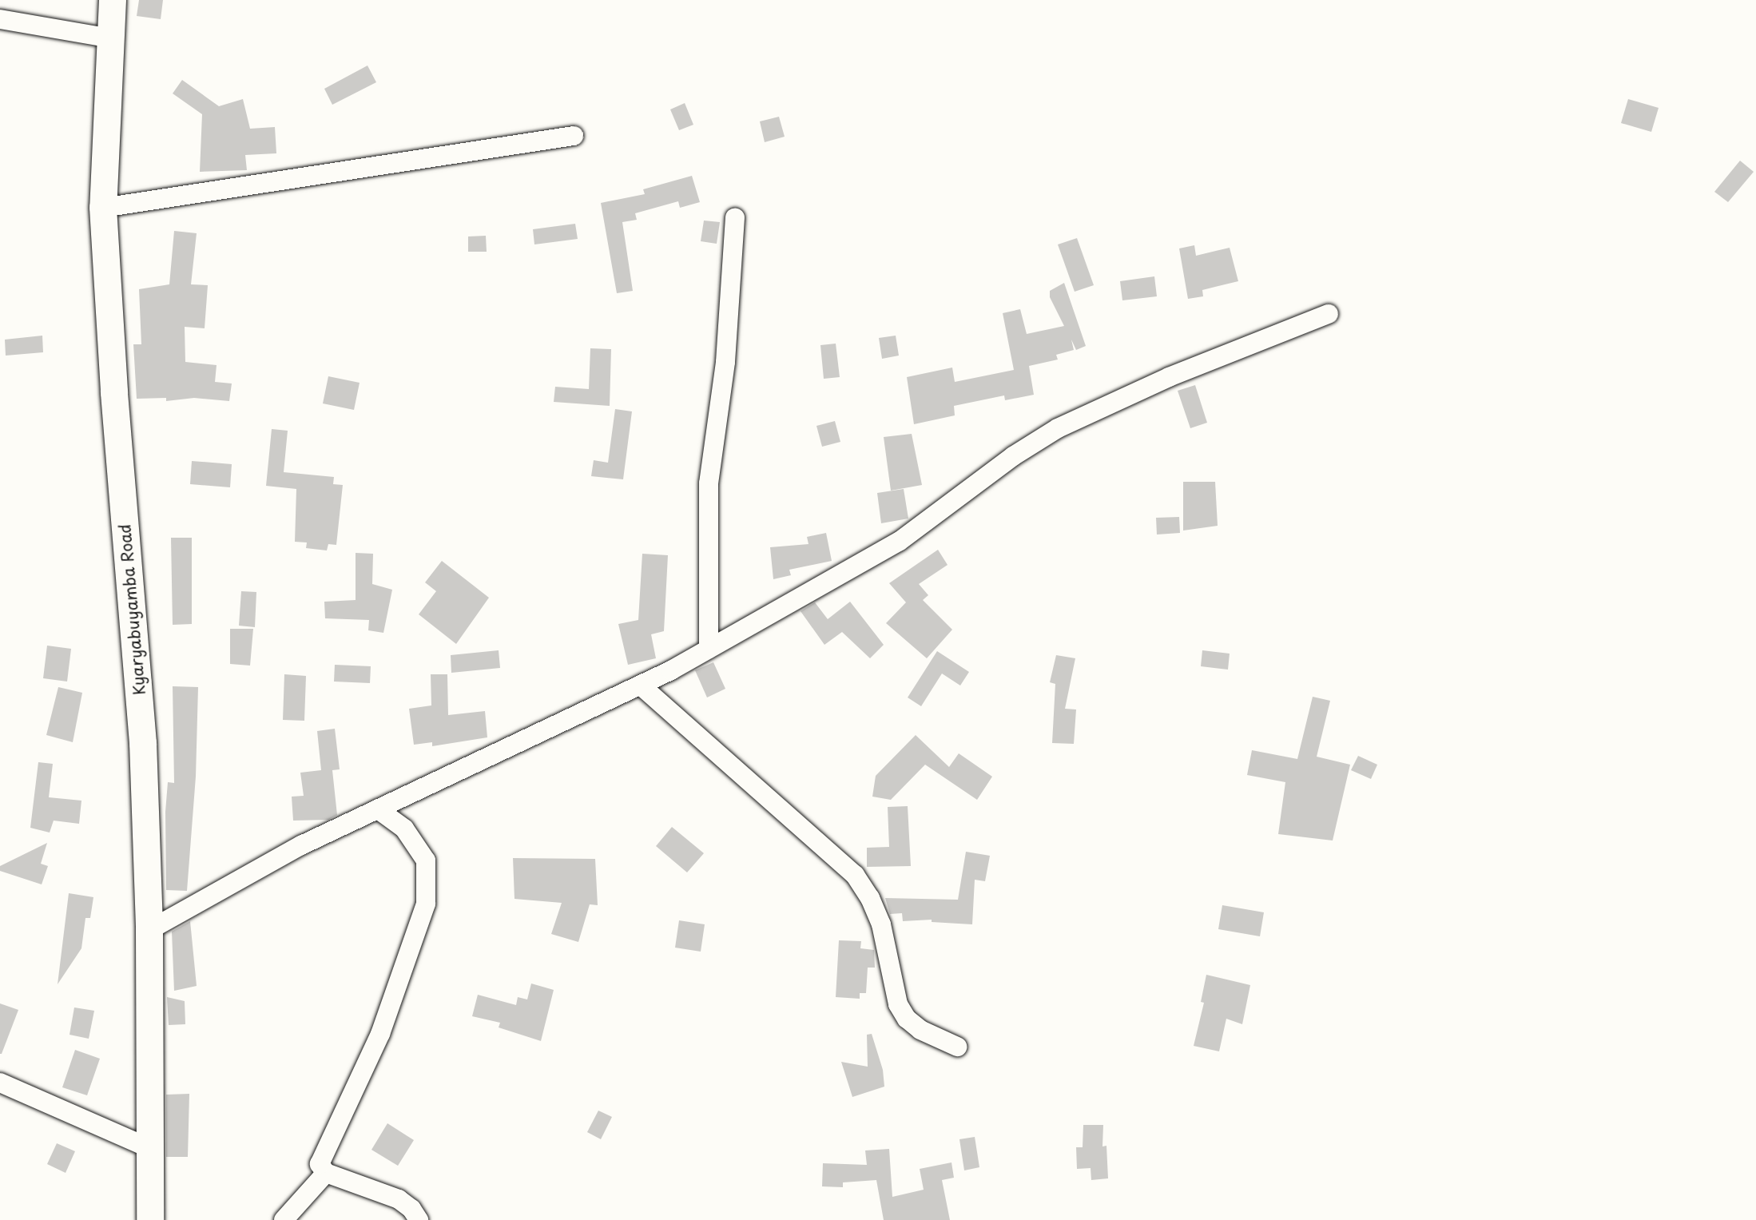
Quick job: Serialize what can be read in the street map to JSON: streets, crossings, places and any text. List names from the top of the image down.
{
  "streets": {
    "street": ["Kyaryabuyamba Road"]
  }
}
